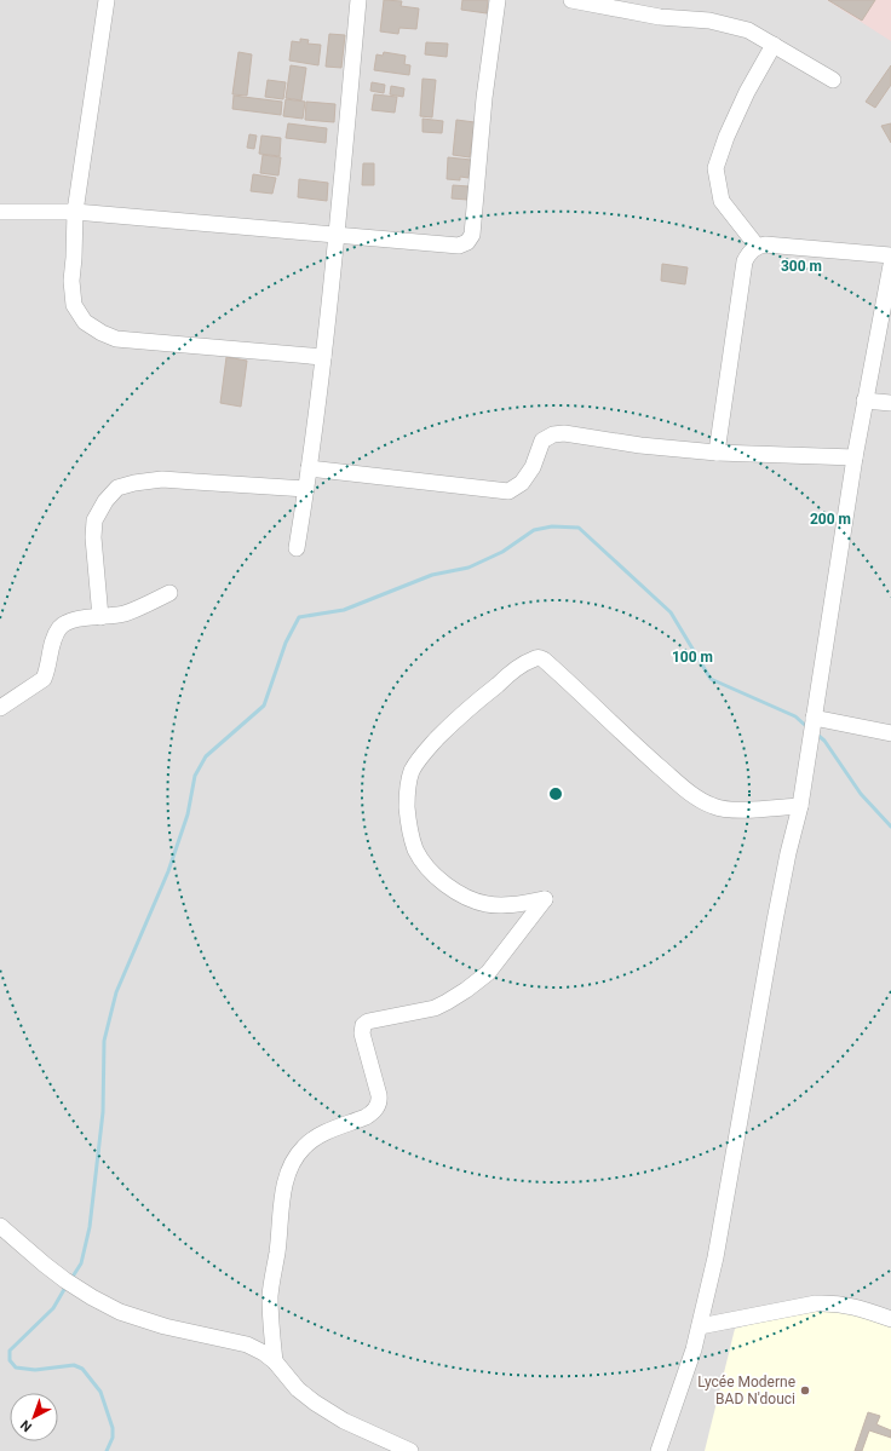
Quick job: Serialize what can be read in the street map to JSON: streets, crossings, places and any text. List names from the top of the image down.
{
  "places": ["Lycée Moderne BAD N'douci"],
  "north": "bottom left",
  "rings": ["300 m", "200 m", "100 m"]
}
